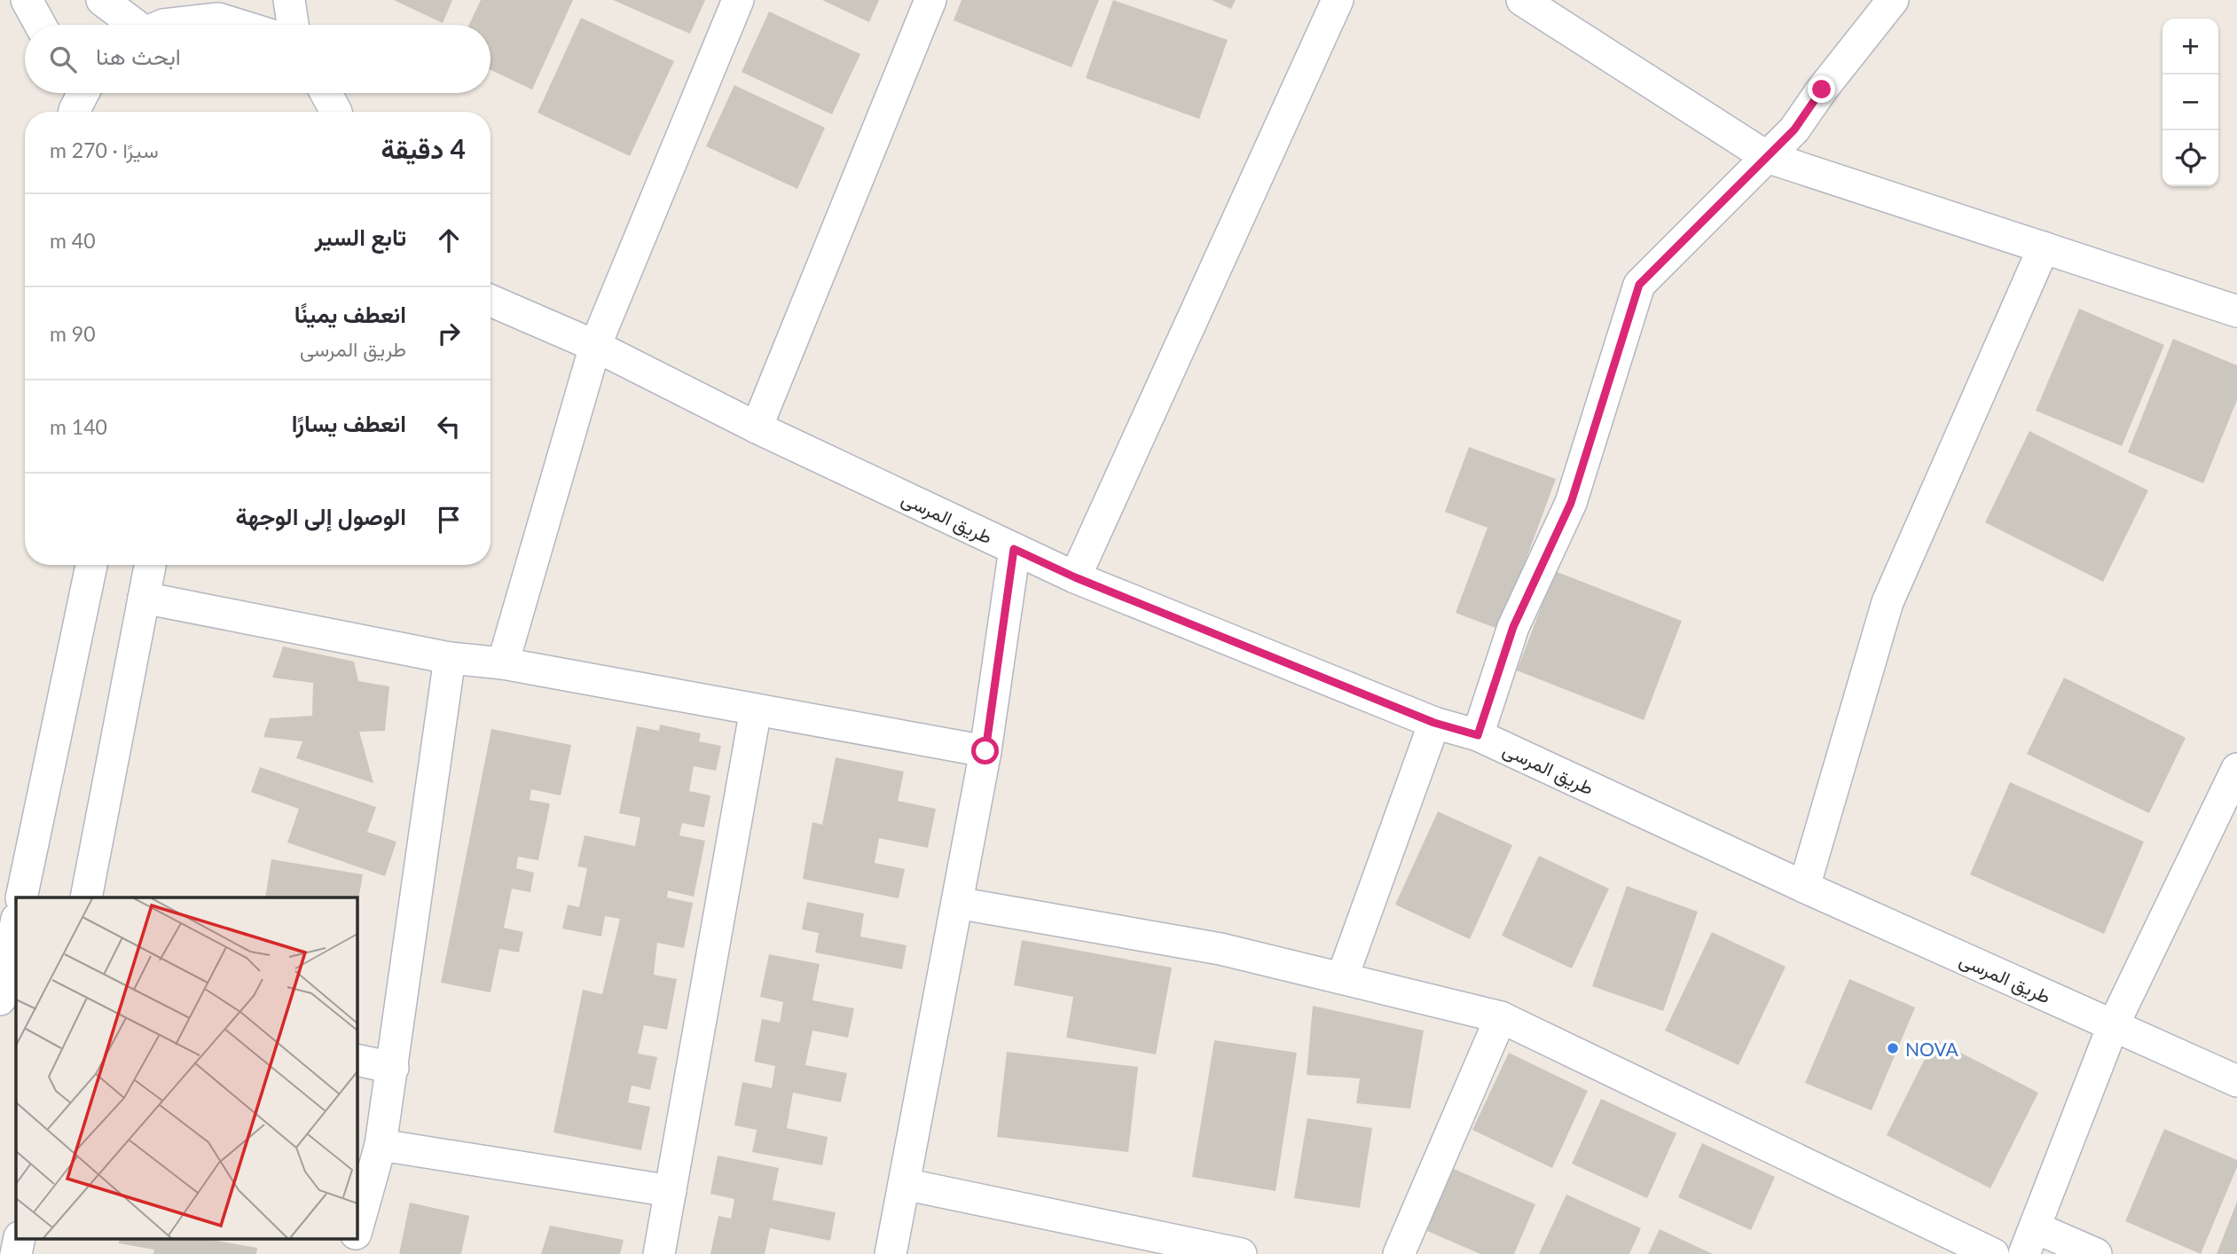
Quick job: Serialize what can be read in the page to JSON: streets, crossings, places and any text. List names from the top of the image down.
{
  "streets": {
    "street": ["طريق المرسى"]
  },
  "places": ["NOVA"],
  "page": {
    "map_buttons": ["+", "−"],
    "search": "ابحث هنا",
    "heading": ["4 دقيقة", "سيرًا · 270 m"],
    "list": [
      ["تابع السير", "40 m"],
      ["انعطف يمينًا", "طريق المرسى", "90 m"],
      ["انعطف يسارًا", "140 m"],
      "الوصول إلى الوجهة"
    ]
  }
}
